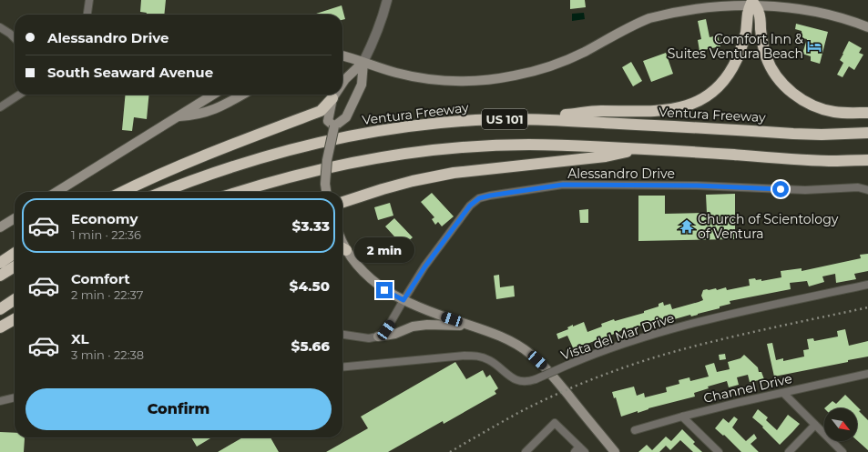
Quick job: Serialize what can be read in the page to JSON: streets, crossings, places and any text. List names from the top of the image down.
{
  "streets": {
    "highway": ["Ventura Freeway", "US 101"],
    "street": ["Alessandro Drive", "Vista del Mar Drive", "Channel Drive"]
  },
  "places": {
    "hotel": ["Comfort Inn & Suites Ventura Beach"],
    "temple": ["Church of Scientology of Ventura"]
  },
  "north": "bottom right",
  "page": {
    "banner": ["Alessandro Drive", "South Seaward Avenue"],
    "list": [
      {
        "name": "Economy",
        "note": "1 min · 22:36",
        "value": "$3.33"
      },
      {
        "name": "Comfort",
        "note": "2 min · 22:37",
        "value": "$4.50"
      },
      {
        "name": "XL",
        "note": "3 min · 22:38",
        "value": "$5.66"
      }
    ],
    "bubble": "2 min",
    "buttons": "Confirm"
  }
}
